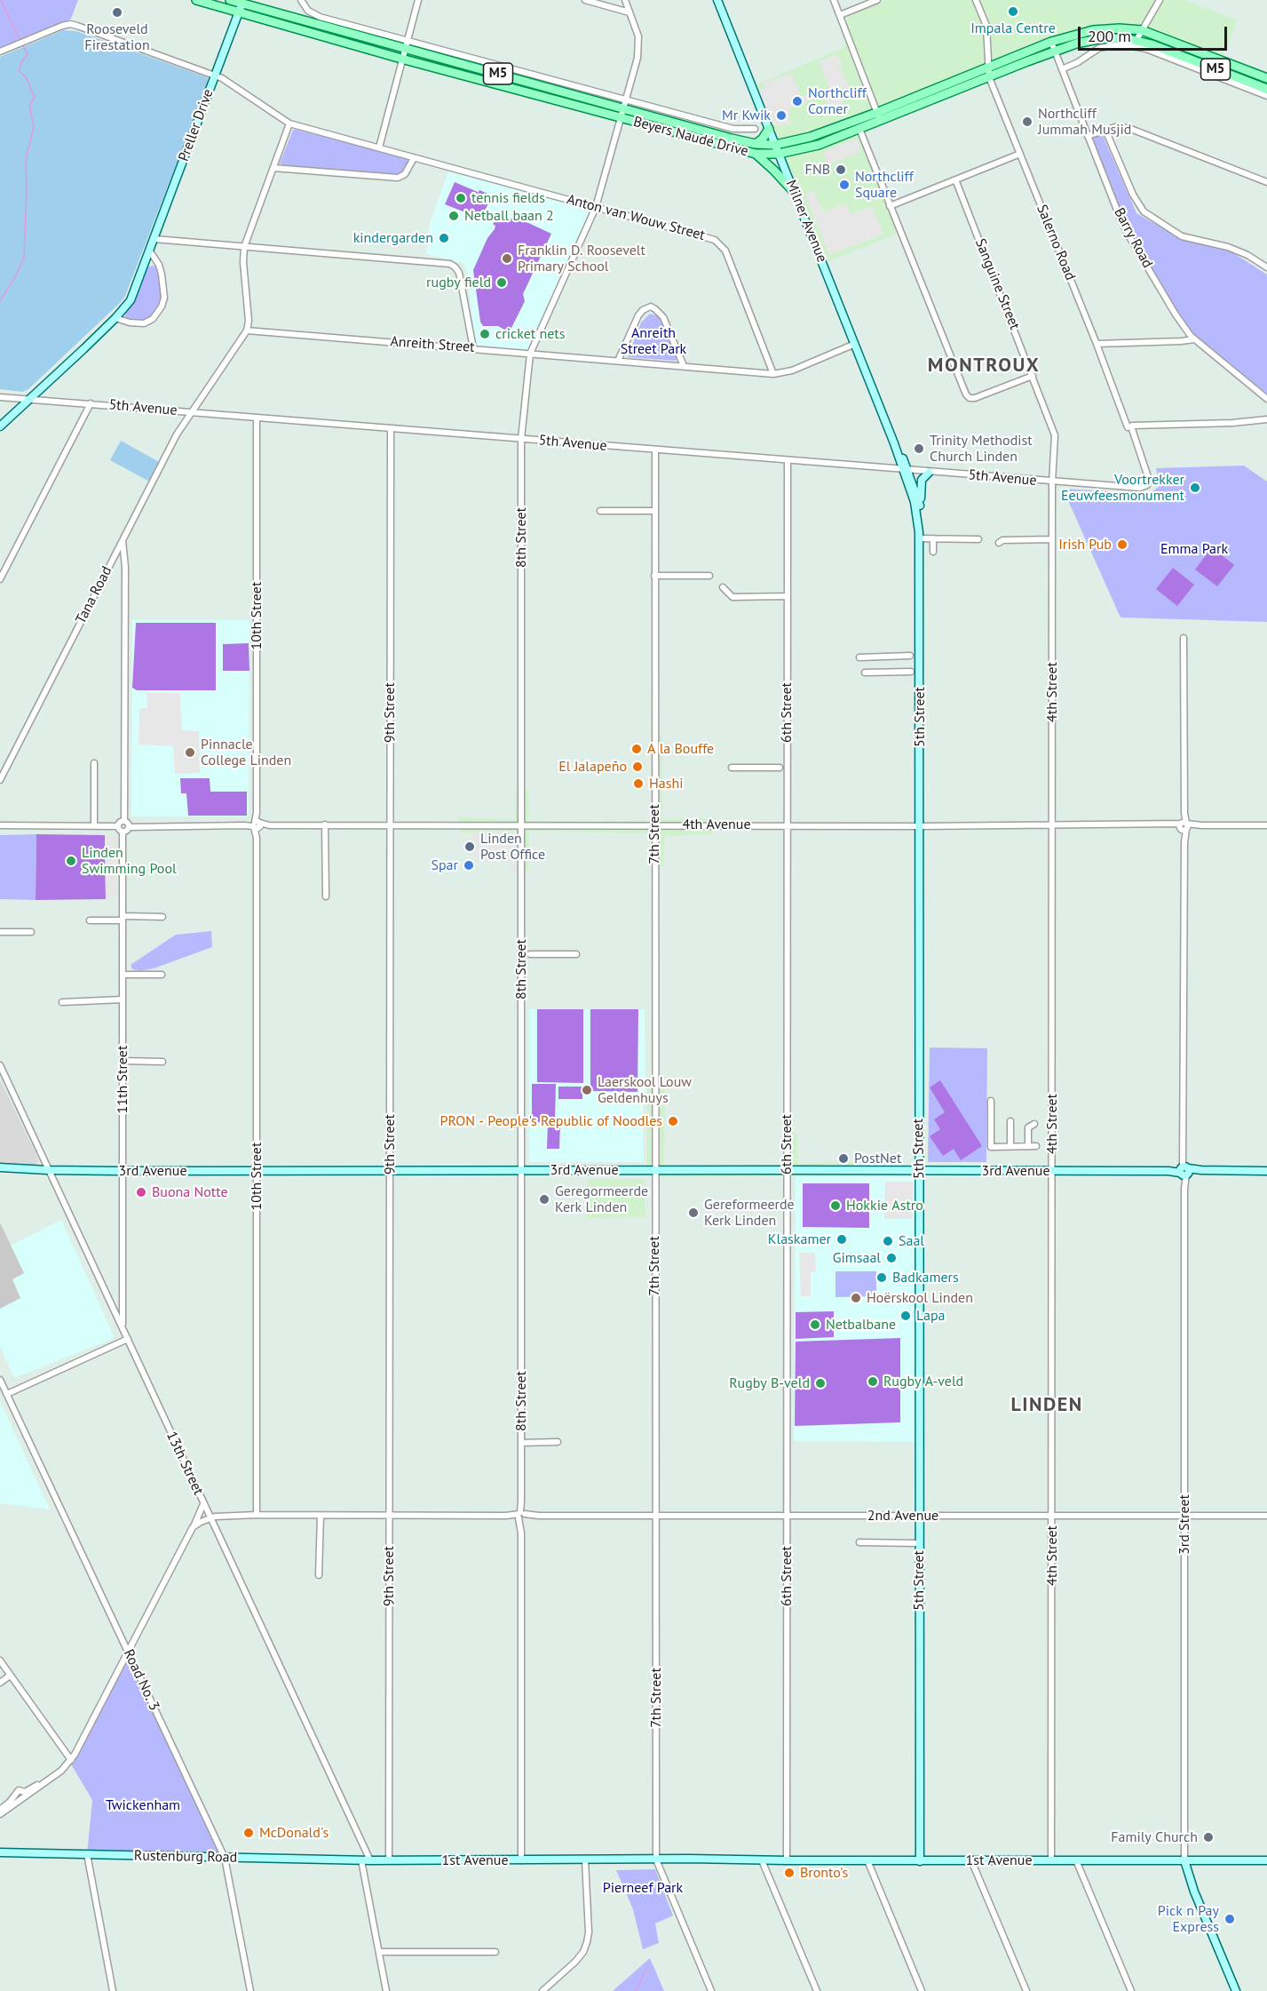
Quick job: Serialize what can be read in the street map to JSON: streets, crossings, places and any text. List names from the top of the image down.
{
  "streets": {
    "main road": [
      "M5",
      "Preller Drive",
      "Beyers Naudé Drive",
      "Milner Avenue",
      "5th Street",
      "3rd Avenue",
      "Rustenburg Road",
      "1st Avenue"
    ],
    "street": [
      "Anton van Wouw Street",
      "Barry Road",
      "Salerno Road",
      "Sanguine Street",
      "Anreith Street",
      "5th Avenue",
      "8th Street",
      "Tana Road",
      "10th Street",
      "4th Street",
      "9th Street",
      "6th Street",
      "4th Avenue",
      "7th Street",
      "11th Street",
      "13th Street",
      "2nd Avenue",
      "3rd Street",
      "Road No. 3"
    ]
  },
  "crossings": [
    ["Preller Drive", "Beyers Naudé Drive"],
    ["Preller Drive", "Anton van Wouw Street"],
    ["Preller Drive", "5th Avenue"],
    ["Beyers Naudé Drive", "Milner Avenue"],
    ["Beyers Naudé Drive", "Barry Road"],
    ["Beyers Naudé Drive", "Salerno Road"],
    ["Beyers Naudé Drive", "8th Street"],
    ["Anton van Wouw Street", "Anreith Street"],
    ["Anton van Wouw Street", "8th Street"],
    ["Milner Avenue", "Anreith Street"],
    ["Milner Avenue", "5th Avenue"],
    ["Milner Avenue", "5th Street"],
    ["Salerno Road", "5th Avenue"],
    ["Sanguine Street", "5th Avenue"],
    ["Sanguine Street", "4th Street"],
    ["Anreith Street", "8th Street"],
    ["Anreith Street", "Tana Road"],
    ["5th Avenue", "8th Street"],
    ["5th Avenue", "Tana Road"],
    ["5th Avenue", "10th Street"],
    ["5th Avenue", "4th Street"],
    ["5th Avenue", "9th Street"],
    ["5th Avenue", "6th Street"],
    ["5th Avenue", "5th Street"],
    ["5th Avenue", "7th Street"],
    ["8th Street", "4th Avenue"],
    ["8th Street", "3rd Avenue"],
    ["8th Street", "2nd Avenue"],
    ["8th Street", "1st Avenue"],
    ["10th Street", "4th Avenue"],
    ["10th Street", "3rd Avenue"],
    ["10th Street", "2nd Avenue"],
    ["4th Street", "4th Avenue"],
    ["4th Street", "3rd Avenue"],
    ["4th Street", "2nd Avenue"],
    ["4th Street", "1st Avenue"],
    ["9th Street", "4th Avenue"],
    ["9th Street", "3rd Avenue"],
    ["9th Street", "2nd Avenue"],
    ["9th Street", "1st Avenue"],
    ["6th Street", "4th Avenue"],
    ["6th Street", "3rd Avenue"],
    ["6th Street", "2nd Avenue"],
    ["6th Street", "1st Avenue"],
    ["5th Street", "4th Avenue"],
    ["5th Street", "3rd Avenue"],
    ["5th Street", "2nd Avenue"],
    ["5th Street", "1st Avenue"],
    ["4th Avenue", "7th Street"],
    ["4th Avenue", "11th Street"],
    ["4th Avenue", "3rd Street"],
    ["7th Street", "3rd Avenue"],
    ["7th Street", "2nd Avenue"],
    ["7th Street", "1st Avenue"],
    ["11th Street", "3rd Avenue"],
    ["11th Street", "13th Street"],
    ["3rd Avenue", "13th Street"],
    ["3rd Avenue", "3rd Street"],
    ["13th Street", "2nd Avenue"],
    ["13th Street", "Rustenburg Road"],
    ["13th Street", "1st Avenue"],
    ["2nd Avenue", "3rd Street"],
    ["3rd Street", "1st Avenue"],
    ["Road No. 3", "Rustenburg Road"],
    ["Rustenburg Road", "1st Avenue"]
  ],
  "districts": ["MONTROUX", "LINDEN"],
  "parks": [
    "Anreith Street Park",
    "Emma Park",
    "Twickenham",
    "Pierneef Park"
  ],
  "places": [
    "Impala Centre",
    "Rooseveld Firestation",
    "Northcliff Corner",
    "Mr Kwik",
    "Northcliff Jummah Musjid",
    "FNB",
    "Northcliff Square",
    "tennis fields",
    "Netball baan 2",
    "kindergarden",
    "Franklin D. Roosevelt Primary School",
    "rugby field",
    "cricket nets",
    "Trinity Methodist Church Linden",
    "Voortrekker Eeuwfeesmonument",
    "Irish Pub",
    "A la Bouffe",
    "Pinnacle College Linden",
    "El Jalapeño",
    "Hashi",
    "Linden Post Office",
    "Linden Swimming Pool",
    "Spar",
    "Laerskool Louw Geldenhuys",
    "PRON - People's Republic of Noodles",
    "PostNet",
    "Buona Notte",
    "Geregormeerde Kerk Linden",
    "Hokkie Astro",
    "Gereformeerde Kerk Linden",
    "Klaskamer",
    "Saal",
    "Gimsaal",
    "Badkamers",
    "Hoërskool Linden",
    "Lapa",
    "Netbalbane",
    "Rugby A-veld",
    "Rugby B-veld",
    "McDonald's",
    "Family Church",
    "Bronto's",
    "Pick n Pay Express"
  ],
  "scale_bar": "200 m"
}
